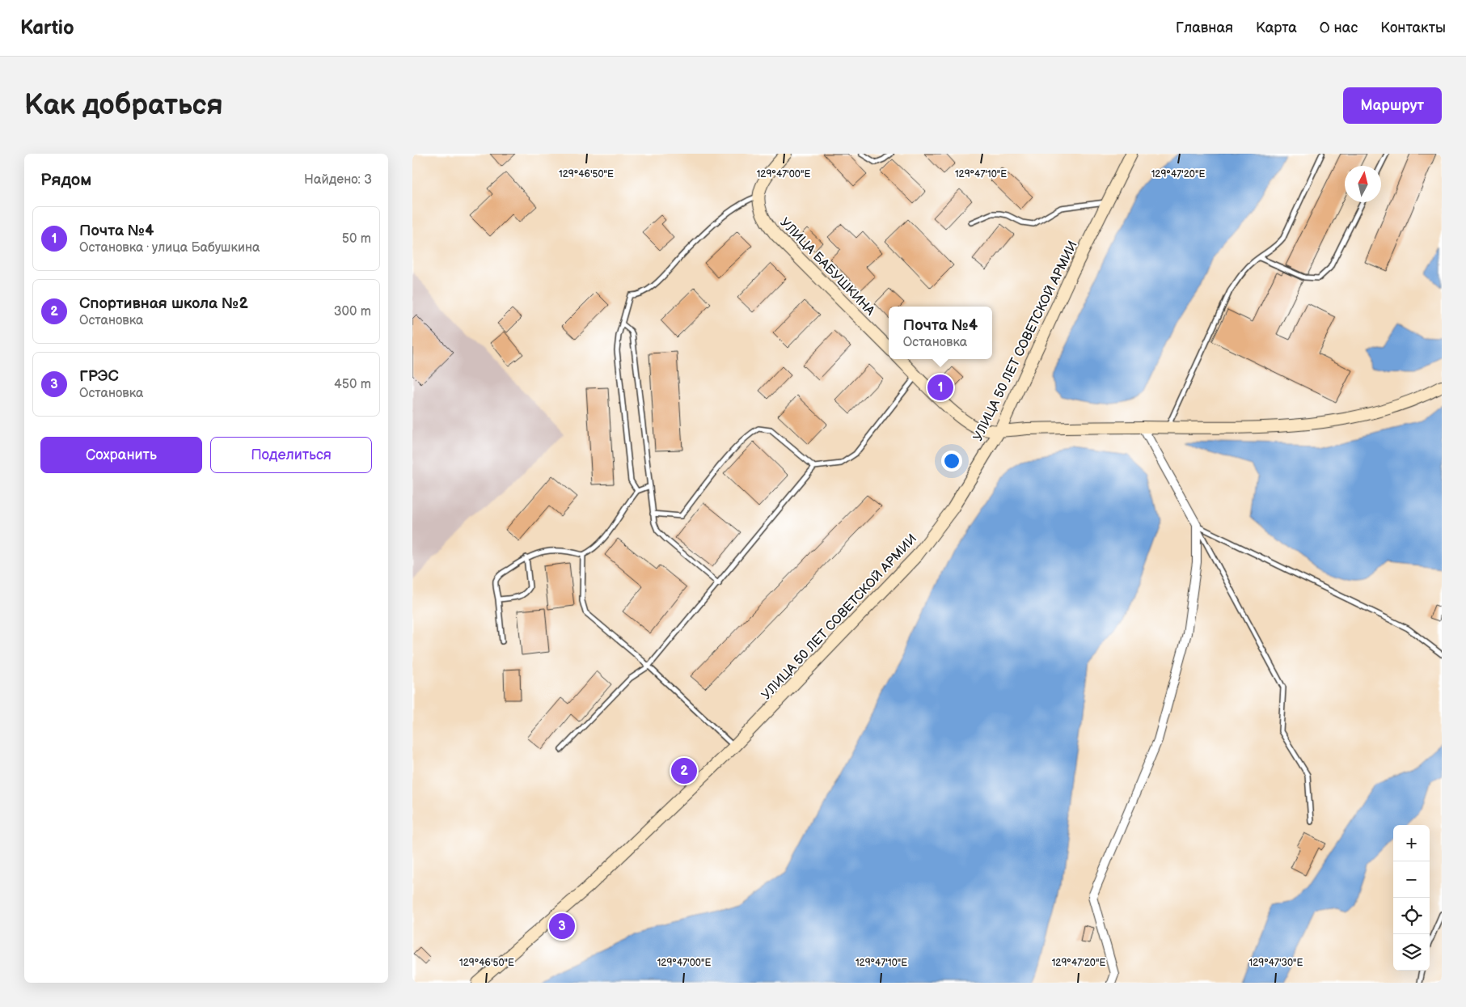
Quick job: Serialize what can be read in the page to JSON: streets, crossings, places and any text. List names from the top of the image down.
{
  "streets": {
    "main road": ["УЛИЦА БАБУШКИНА", "УЛИЦА 50 ЛЕТ СОВЕТСКОЙ АРМИИ"]
  },
  "north": "top",
  "page": {
    "header": "Kartio",
    "nav": [
      "Главная",
      "Карта",
      "О нас",
      "Контакты"
    ],
    "buttons": [
      "Маршрут",
      ["Сохранить", "Поделиться"]
    ],
    "title": "Как добраться",
    "heading": ["Рядом", "Найдено: 3"],
    "list": [
      {
        "mark": "1",
        "name": "Почта №4",
        "note": "Остановка · улица Бабушкина",
        "value": "50 m"
      },
      {
        "mark": "2",
        "name": "Спортивная школа №2",
        "note": "Остановка",
        "value": "300 m"
      },
      {
        "mark": "3",
        "name": "ГРЭС",
        "note": "Остановка",
        "value": "450 m"
      }
    ],
    "popup": ["Почта №4", "Остановка"],
    "pins": ["1", "2", "3"],
    "map_buttons": ["+", "−"]
  },
  "coordinates": [
    "129°46'50\"E",
    "129°47'00\"E",
    "129°47'10\"E",
    "129°47'20\"E",
    "129°47'30\"E"
  ]
}
